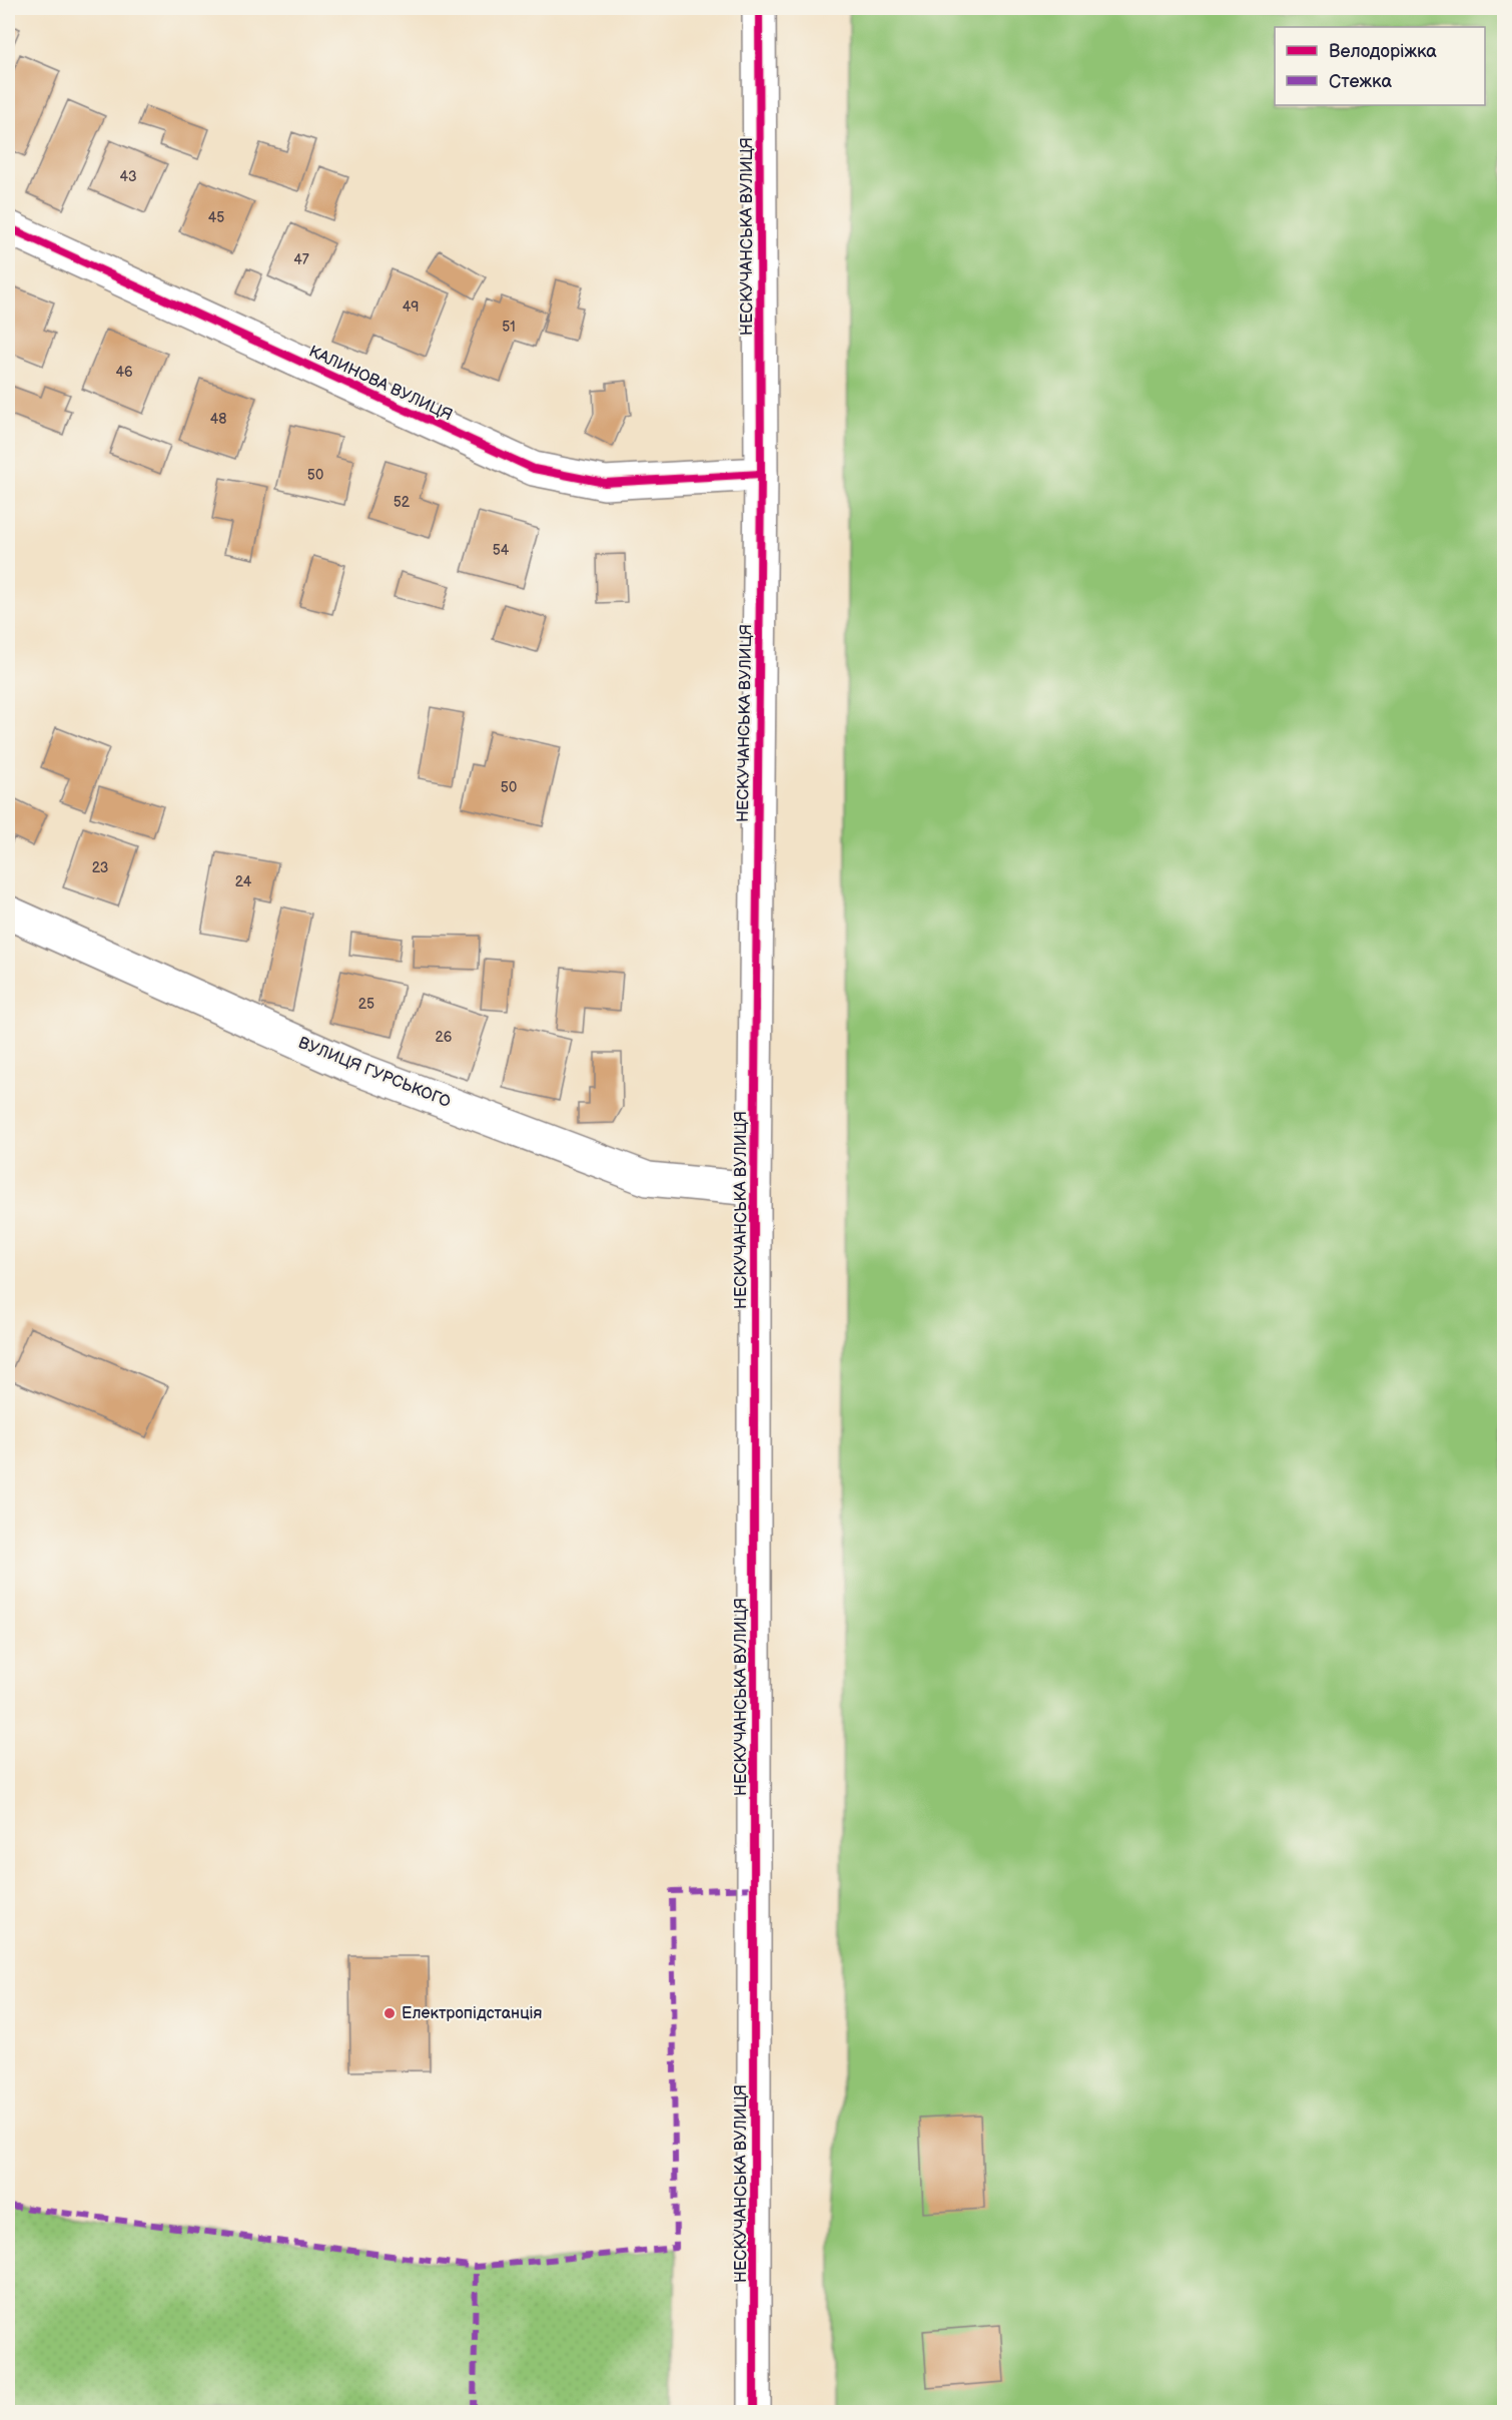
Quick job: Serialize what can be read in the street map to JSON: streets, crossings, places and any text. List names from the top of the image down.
{
  "streets": {
    "street": ["НЕСКУЧАНСЬКА ВУЛИЦЯ", "КАЛИНОВА ВУЛИЦЯ", "ВУЛИЦЯ ГУРСЬКОГО"]
  },
  "crossings": [
    ["НЕСКУЧАНСЬКА ВУЛИЦЯ", "КАЛИНОВА ВУЛИЦЯ"],
    ["НЕСКУЧАНСЬКА ВУЛИЦЯ", "ВУЛИЦЯ ГУРСЬКОГО"]
  ],
  "places": ["Електропідстанція"],
  "house_numbers": [
    "43",
    "45",
    "47",
    "49",
    "51",
    "46",
    "48",
    "50",
    "52",
    "54",
    "50",
    "23",
    "24",
    "25",
    "26"
  ],
  "legend": ["Велодоріжка", "Стежка"]
}
